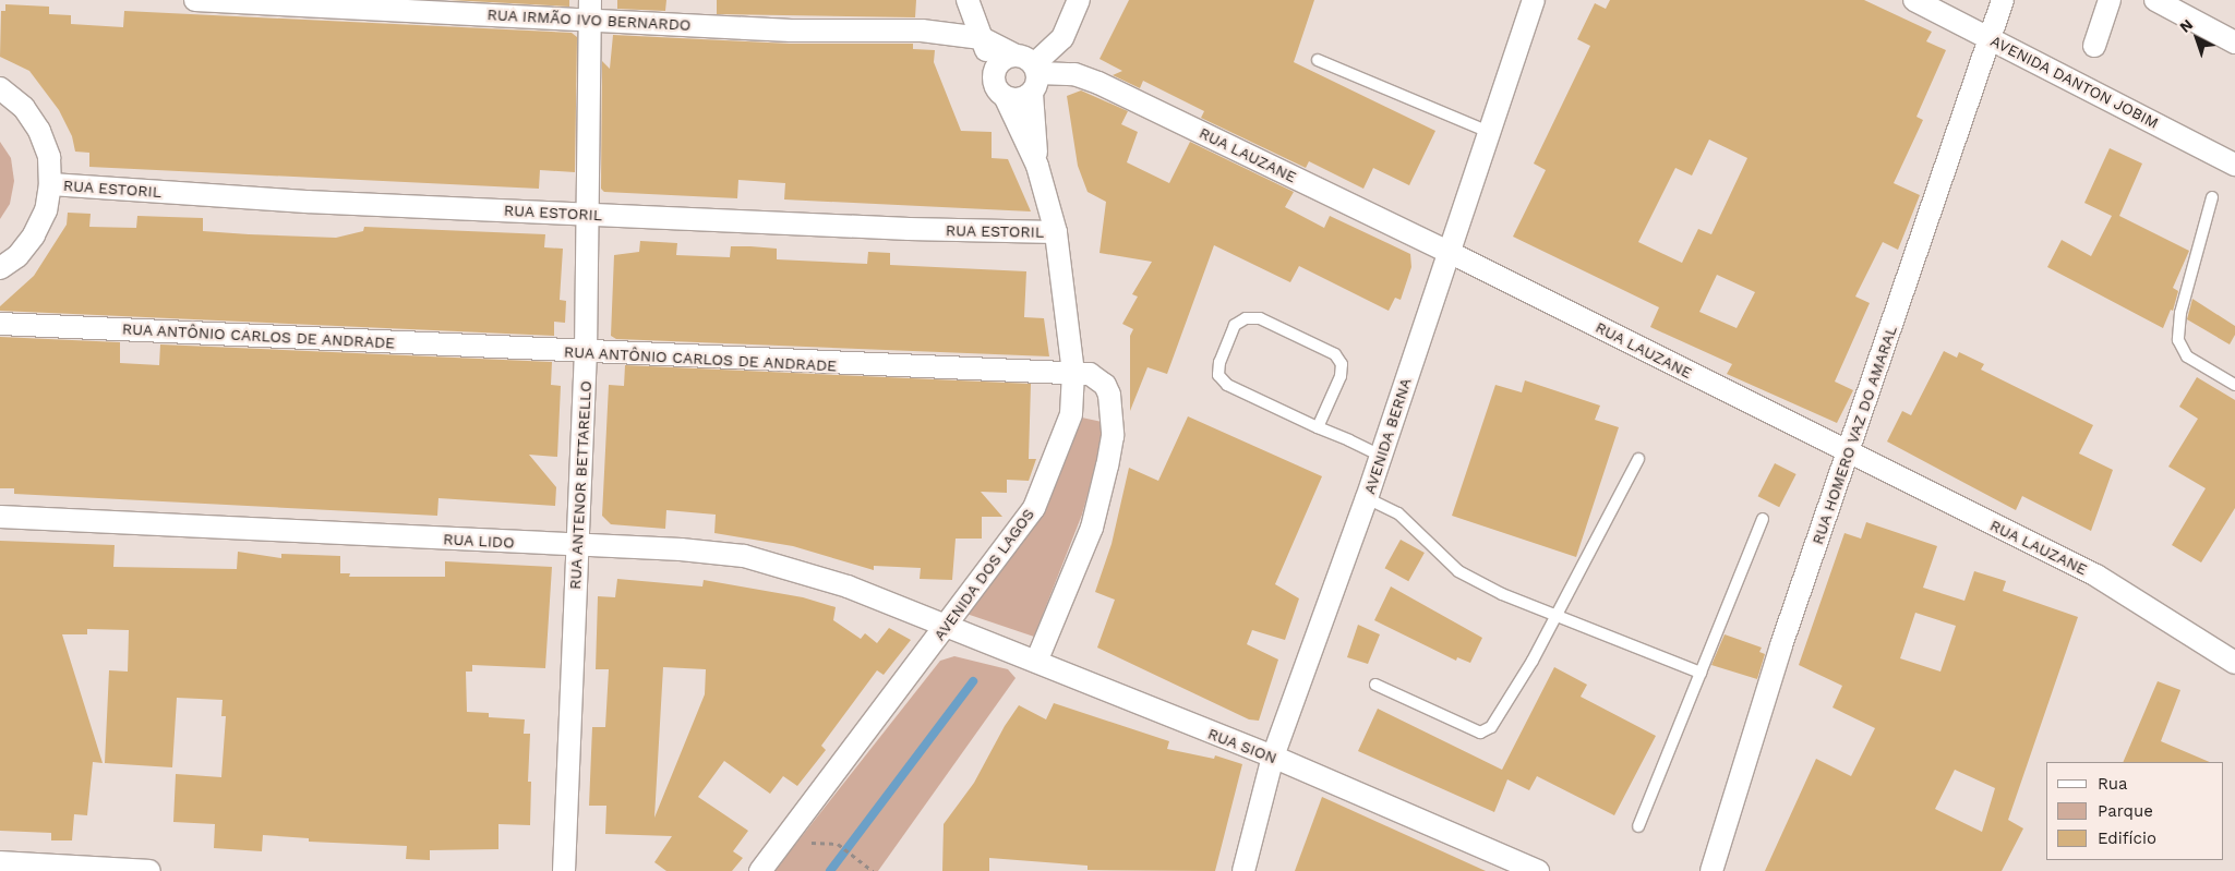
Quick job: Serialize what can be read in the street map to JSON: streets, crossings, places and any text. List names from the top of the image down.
{
  "streets": {
    "street": [
      "RUA IRMÃO IVO BERNARDO",
      "AVENIDA DANTON JOBIM",
      "RUA LAUZANE",
      "RUA ESTORIL",
      "RUA ANTÔNIO CARLOS DE ANDRADE",
      "RUA HOMERO VAZ DO AMARAL",
      "AVENIDA BERNA",
      "RUA ANTENOR BETTARELLO",
      "RUA LIDO",
      "AVENIDA DOS LAGOS",
      "RUA SION"
    ]
  },
  "crossings": [
    ["RUA IRMÃO IVO BERNARDO", "RUA ANTENOR BETTARELLO"],
    ["AVENIDA DANTON JOBIM", "RUA HOMERO VAZ DO AMARAL"],
    ["RUA LAUZANE", "RUA HOMERO VAZ DO AMARAL"],
    ["RUA LAUZANE", "AVENIDA BERNA"],
    ["RUA LAUZANE", "AVENIDA DOS LAGOS"],
    ["RUA ESTORIL", "RUA ANTENOR BETTARELLO"],
    ["RUA ESTORIL", "AVENIDA DOS LAGOS"],
    ["RUA ANTÔNIO CARLOS DE ANDRADE", "RUA ANTENOR BETTARELLO"],
    ["RUA ANTÔNIO CARLOS DE ANDRADE", "AVENIDA DOS LAGOS"],
    ["RUA ANTÔNIO CARLOS DE ANDRADE", "RUA SION"],
    ["AVENIDA BERNA", "RUA SION"],
    ["RUA ANTENOR BETTARELLO", "RUA LIDO"],
    ["RUA LIDO", "AVENIDA DOS LAGOS"],
    ["RUA LIDO", "RUA SION"],
    ["AVENIDA DOS LAGOS", "RUA SION"]
  ],
  "legend": ["Rua", "Parque", "Edifício"],
  "north": "top left"
}
